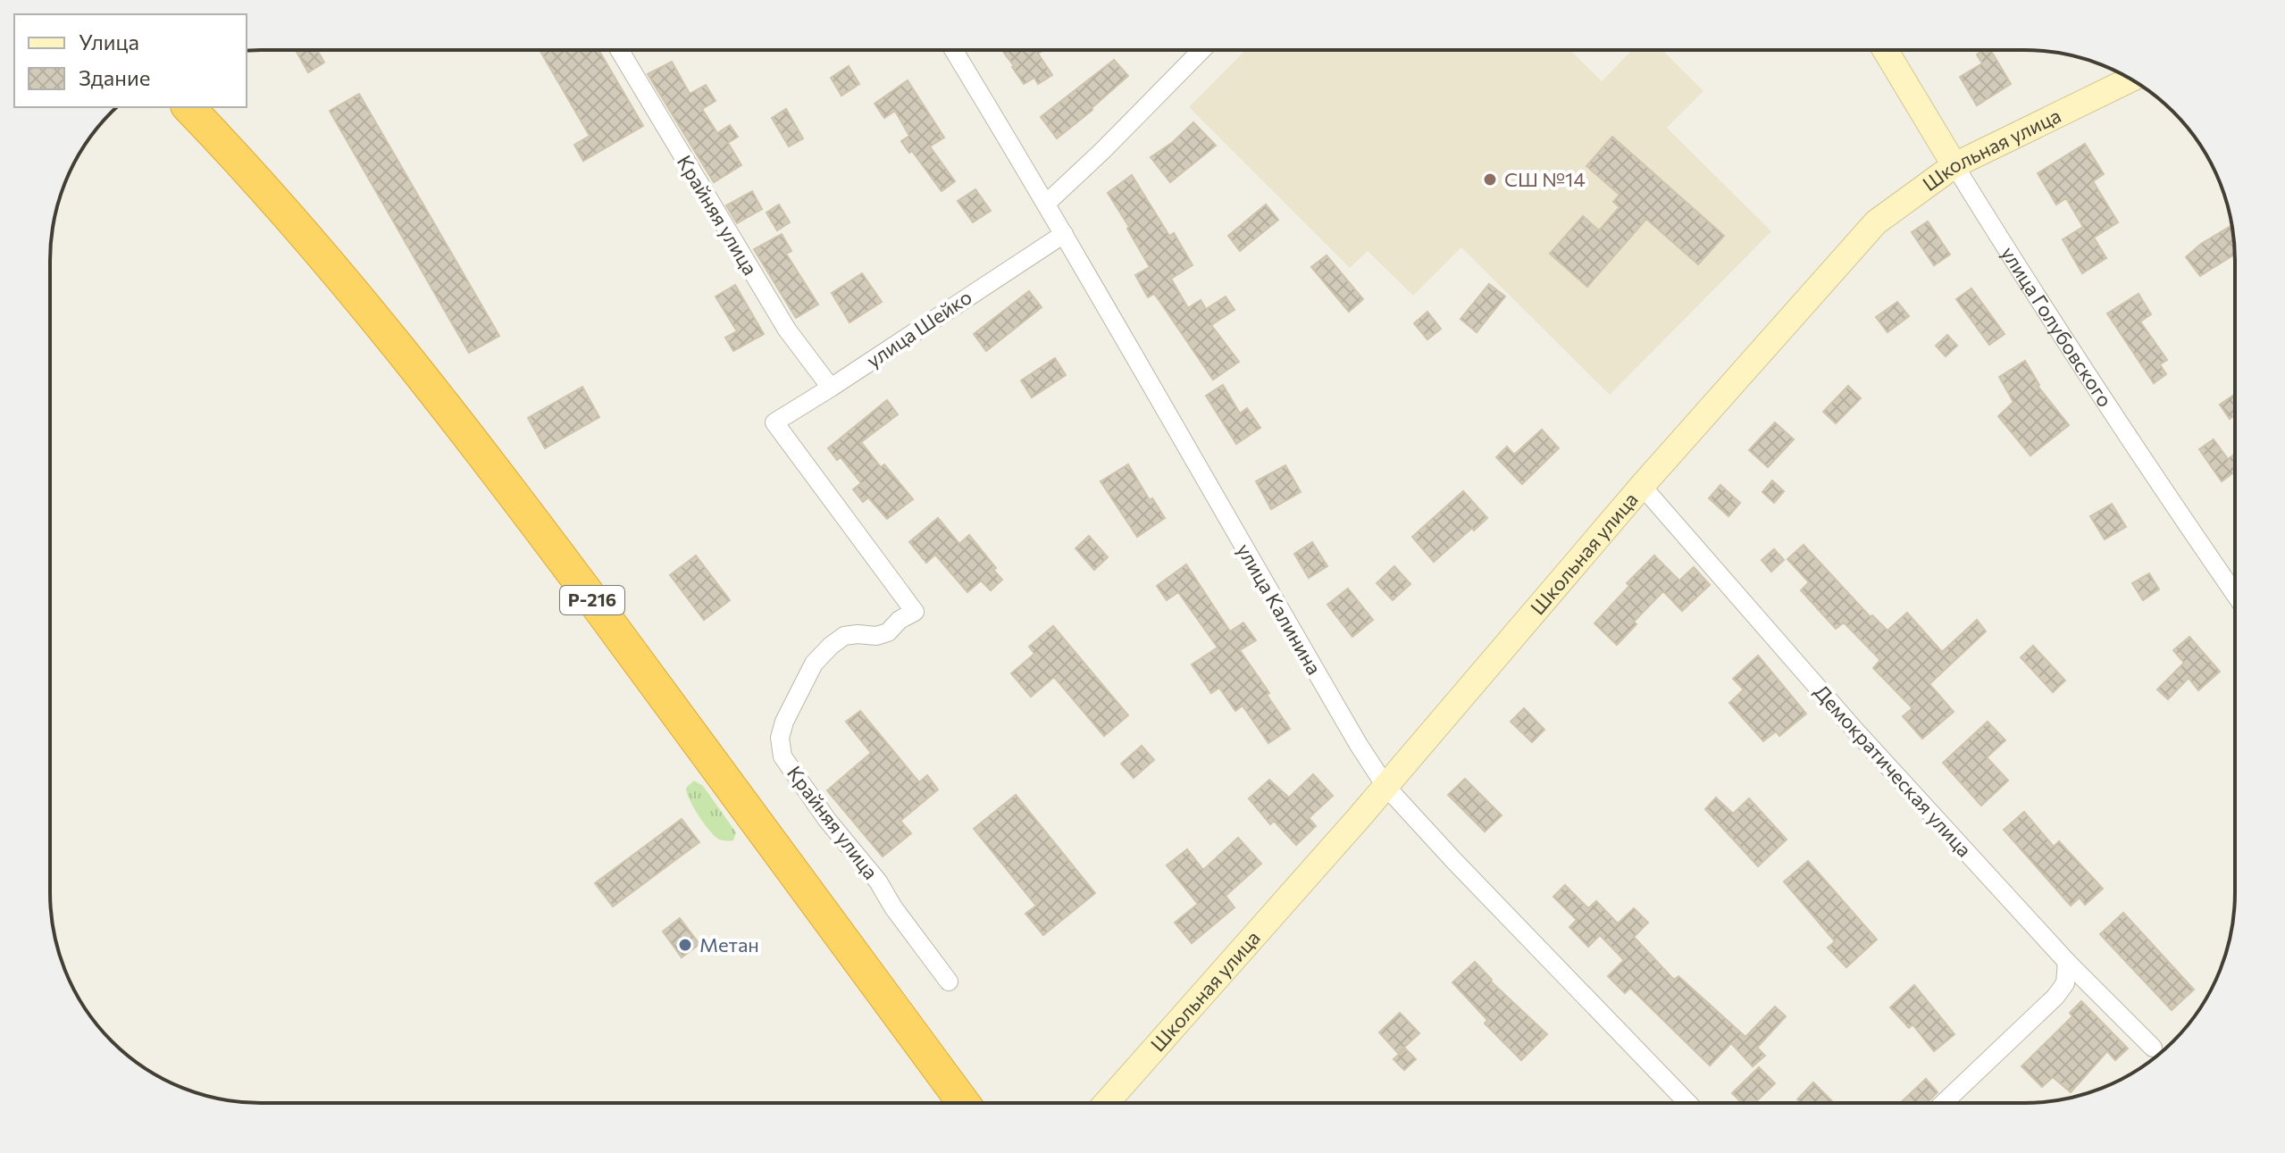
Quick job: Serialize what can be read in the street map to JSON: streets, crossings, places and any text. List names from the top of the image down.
{
  "streets": {
    "highway": ["Р-216"],
    "street": [
      "Школьная улица",
      "Крайняя улица",
      "улица Голубовского",
      "улица Шейко",
      "улица Калинина",
      "Демократическая улица"
    ]
  },
  "crossings": [
    ["Школьная улица", "улица Голубовского"],
    ["Школьная улица", "улица Калинина"],
    ["Школьная улица", "Демократическая улица"],
    ["Крайняя улица", "улица Шейко"],
    ["улица Шейко", "улица Калинина"]
  ],
  "places": ["СШ №14", "Метан"],
  "legend": ["Улица", "Здание"]
}
